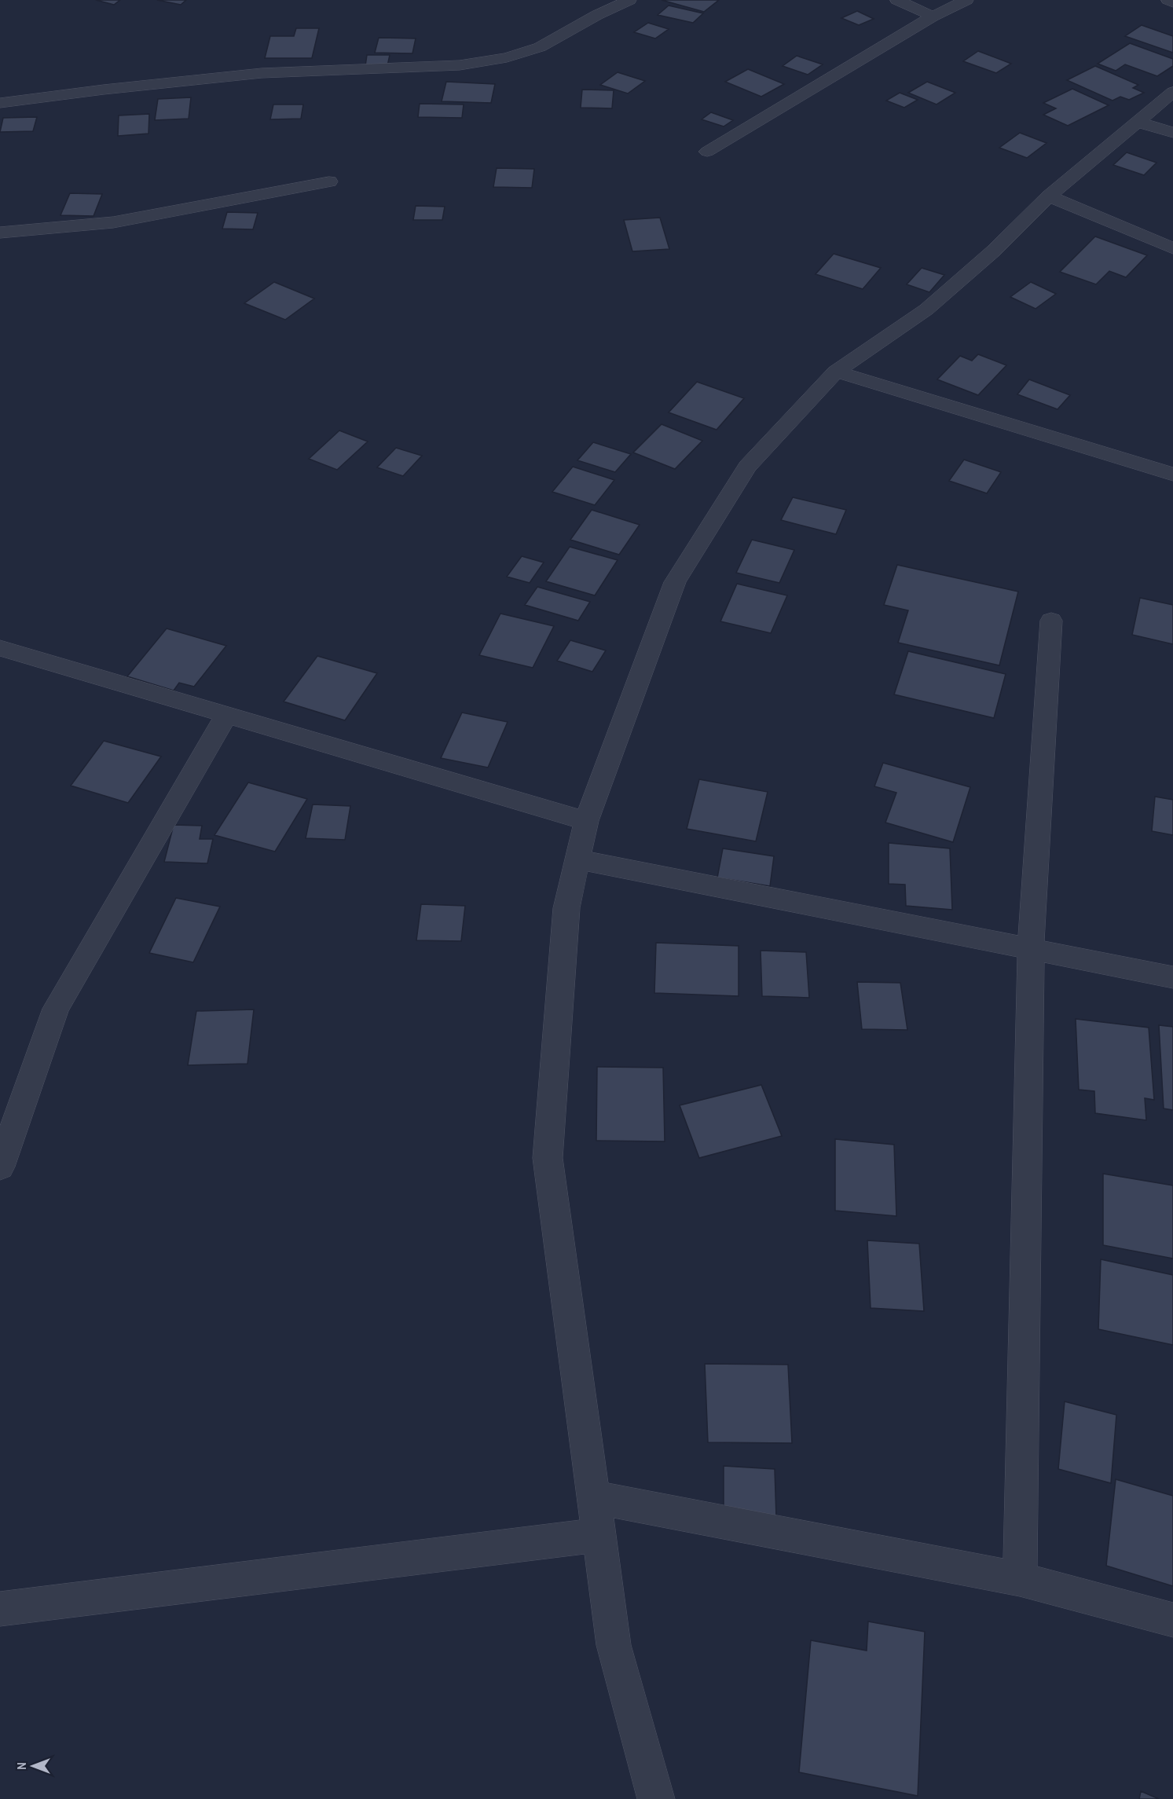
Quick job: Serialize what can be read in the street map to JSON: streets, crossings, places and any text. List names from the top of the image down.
{
  "north": "left"
}
